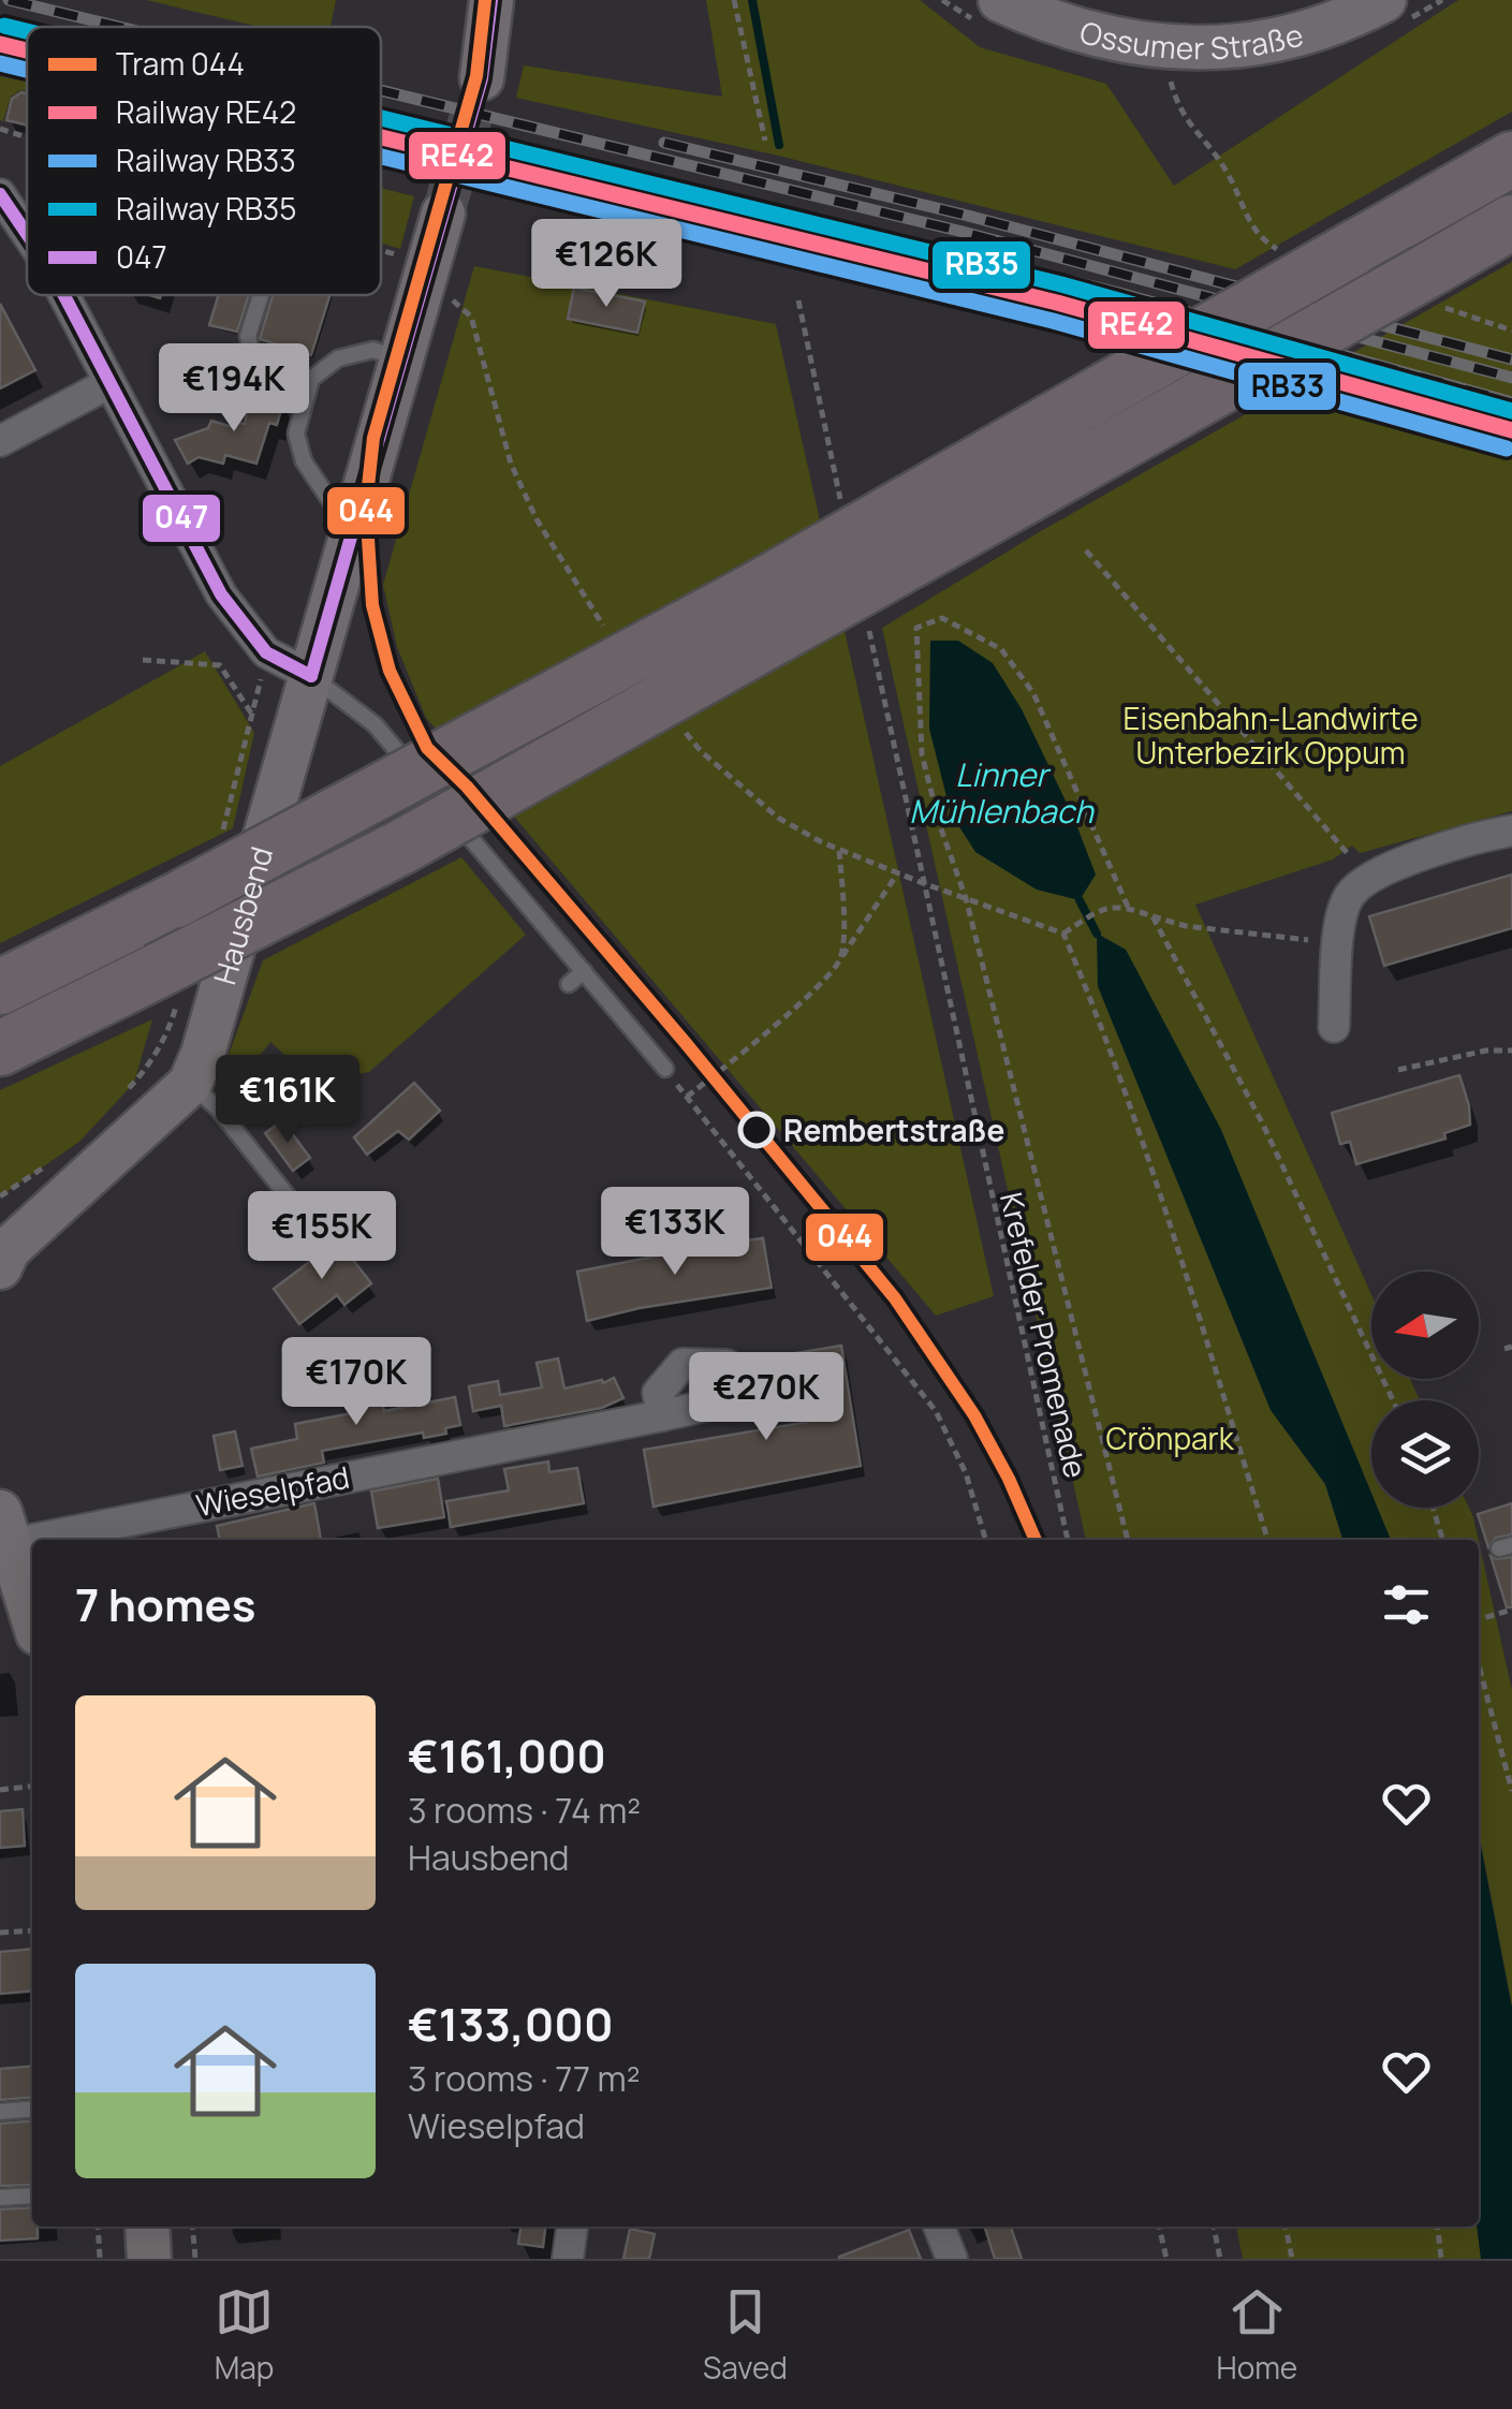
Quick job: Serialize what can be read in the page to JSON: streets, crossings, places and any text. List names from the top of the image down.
{
  "streets": {
    "main road": ["Ossumer Straße", "Hausbend"],
    "street": ["Wieselpfad"],
    "path": ["Krefelder Promenade"]
  },
  "water": ["Linner Mühlenbach"],
  "parks": ["Eisenbahn-Landwirte Unterbezirk Oppum", "Crönpark"],
  "places": ["Rembertstraße"],
  "lines": [
    "tram line 044",
    "transit line 047",
    "rail line RB35",
    "rail line RE42",
    "rail line RB33"
  ],
  "legend": [
    "Tram 044",
    "Railway RE42",
    "Railway RB33",
    "Railway RB35",
    "047"
  ],
  "north": "left",
  "page": {
    "price": [
      "€126K",
      "€194K",
      "€161K",
      "€133K",
      "€155K",
      "€170K",
      "€270K"
    ],
    "heading": "7 homes",
    "list": [
      {
        "name": "€161,000",
        "note": "3 rooms · 74 m² · Hausbend"
      },
      {
        "name": "€133,000",
        "note": "3 rooms · 77 m² · Wieselpfad"
      }
    ],
    "tabs": ["Map", "Saved", "Home"]
  }
}
